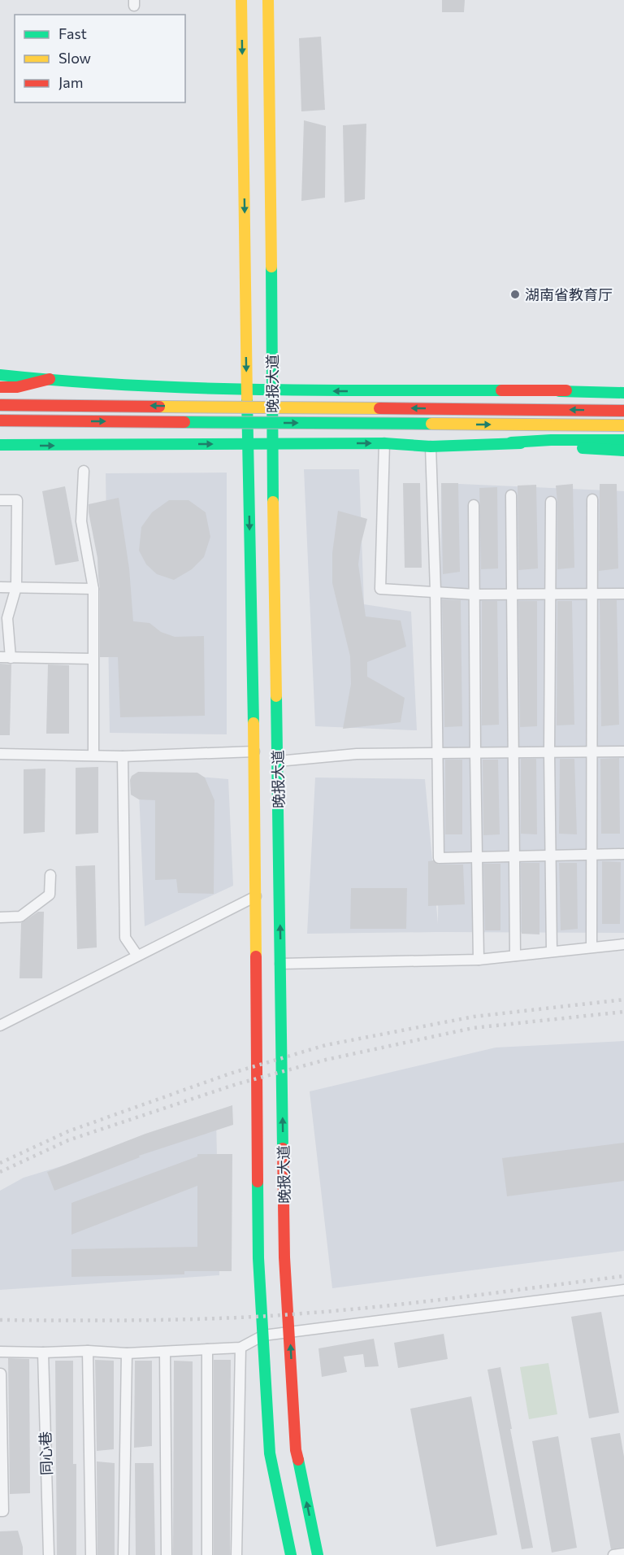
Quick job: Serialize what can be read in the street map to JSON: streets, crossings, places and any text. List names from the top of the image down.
{
  "streets": {
    "main road": ["晚报大道"],
    "street": ["同心巷"]
  },
  "places": ["湖南省教育厅"],
  "legend": ["Fast", "Slow", "Jam"]
}
